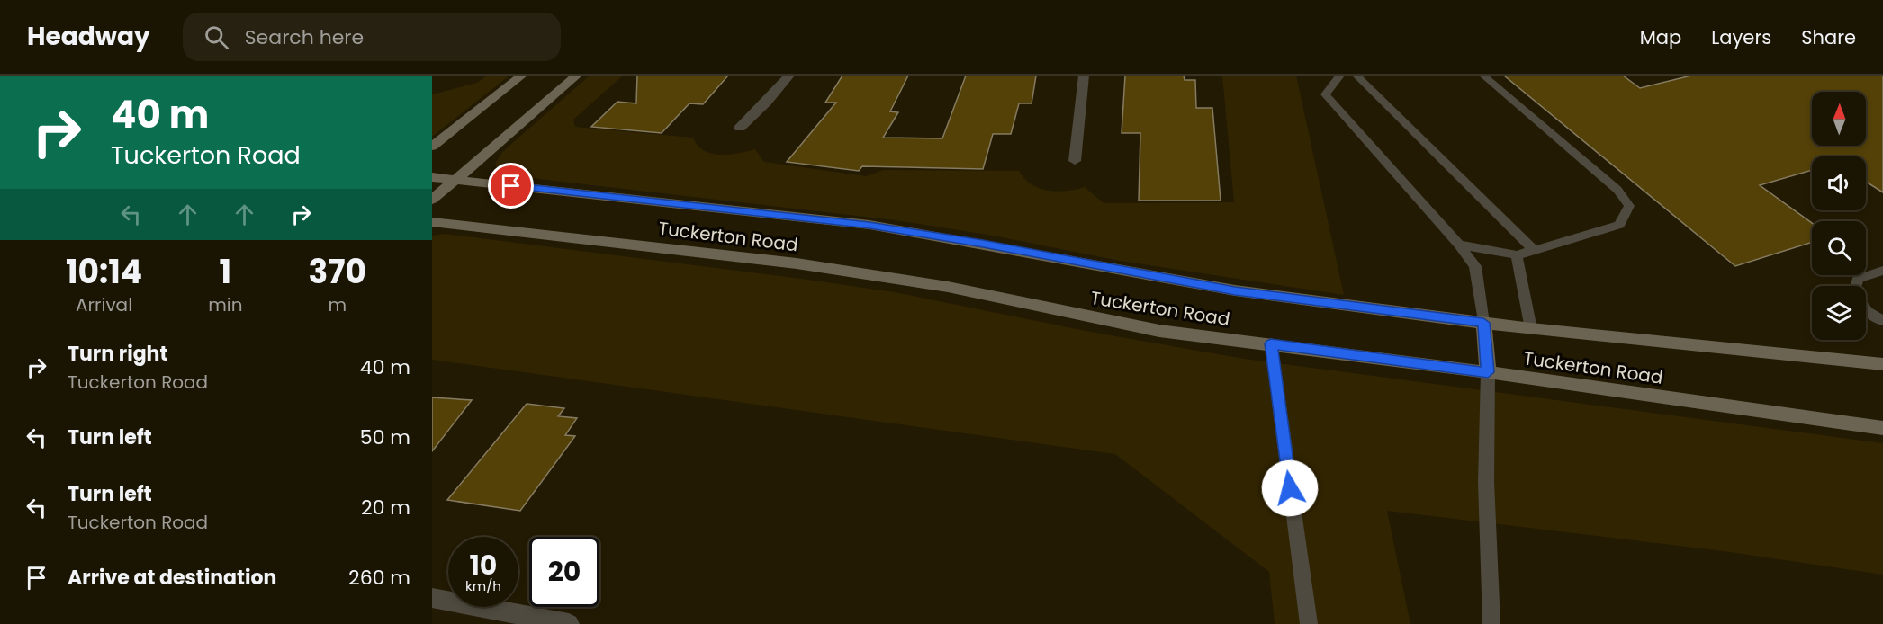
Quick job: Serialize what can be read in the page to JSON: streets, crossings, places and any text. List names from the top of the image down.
{
  "streets": {
    "main road": ["Tuckerton Road"]
  },
  "north": "top",
  "page": {
    "header": "Headway",
    "search": "Search here",
    "nav": ["Map", "Layers", "Share"],
    "turn": ["40 m", "Tuckerton Road"],
    "eta": [
      "10:14",
      "Arrival",
      "1",
      "min",
      "370",
      "m"
    ],
    "list": [
      {
        "name": "Turn right",
        "note": "Tuckerton Road",
        "value": "40 m"
      },
      {
        "name": "Turn left",
        "value": "50 m"
      },
      {
        "name": "Turn left",
        "note": "Tuckerton Road",
        "value": "20 m"
      },
      {
        "name": "Arrive at destination",
        "value": "260 m"
      }
    ],
    "speed": "10 km/h",
    "limit": "20"
  }
}
